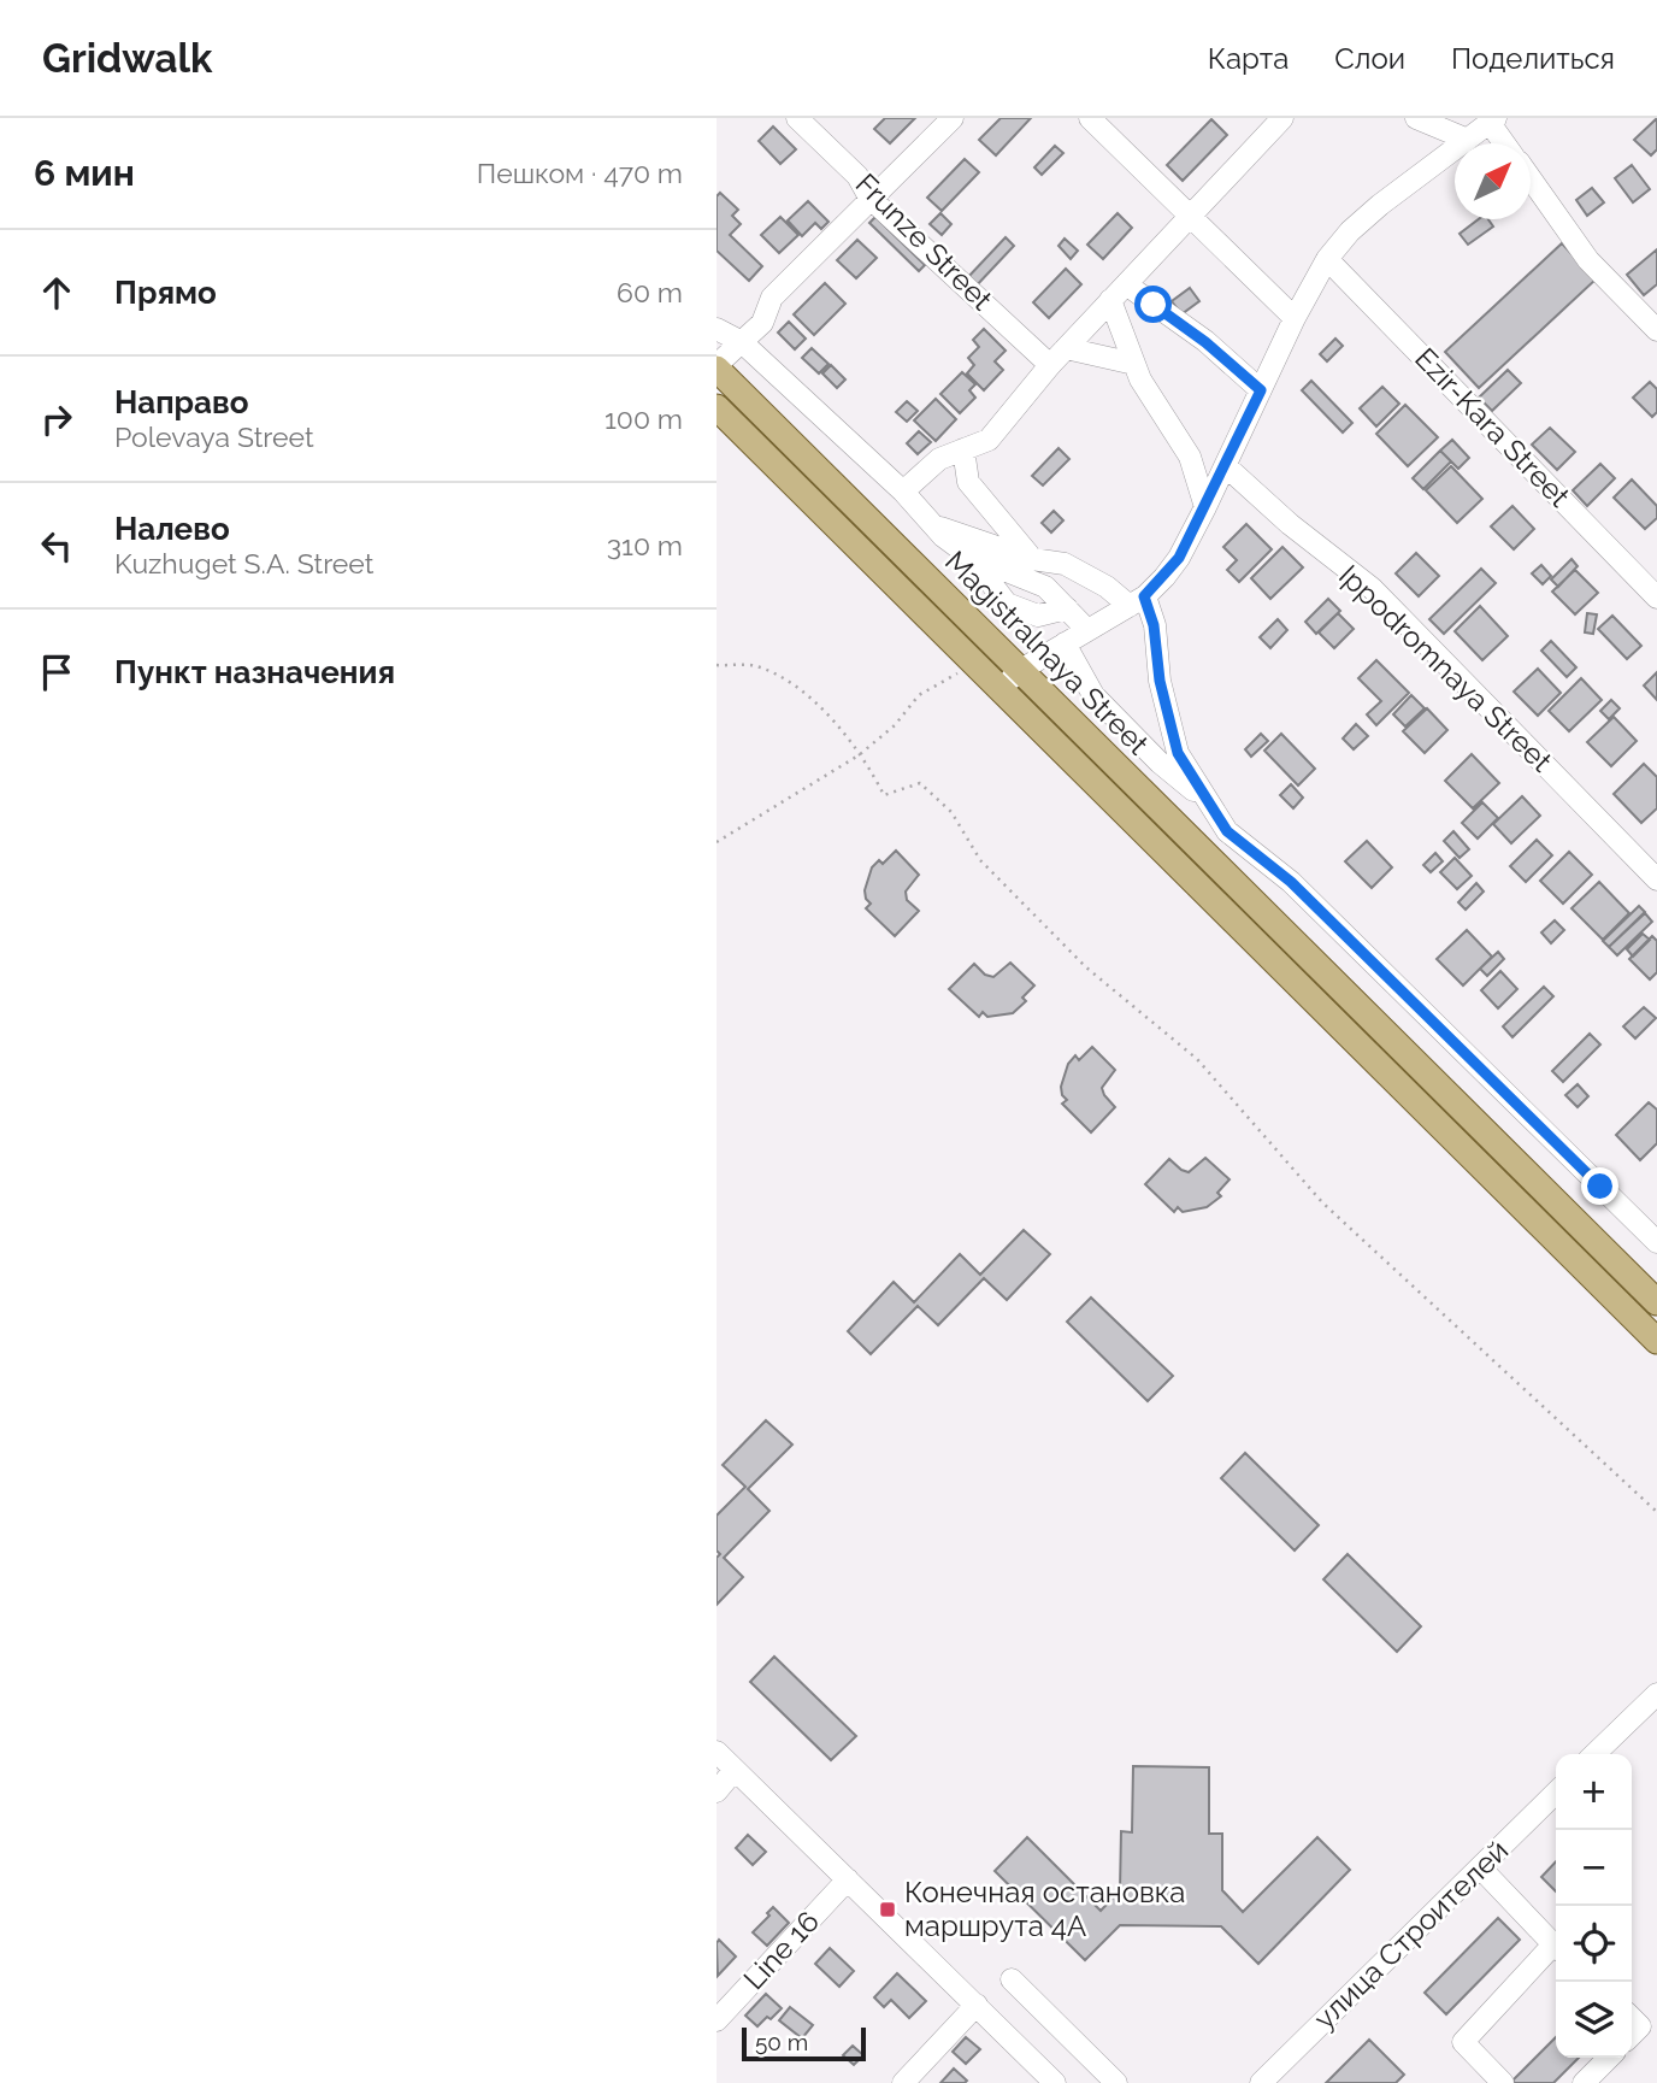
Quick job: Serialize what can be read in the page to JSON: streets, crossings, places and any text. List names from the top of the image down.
{
  "streets": {
    "main road": ["Magistralnaya Street"],
    "street": [
      "Frunze Street",
      "Ezir-Kara Street",
      "Ippodromnaya Street",
      "улица Строителей",
      "Line 16"
    ]
  },
  "places": {
    "transit": ["Конечная остановка маршрута 4А"]
  },
  "scale_bar": "50 m",
  "north": "top right",
  "page": {
    "header": "Gridwalk",
    "nav": ["Карта", "Слои", "Поделиться"],
    "heading": ["6 мин", "Пешком · 470 m"],
    "list": [
      ["Прямо", "60 m"],
      ["Направо", "Polevaya Street", "100 m"],
      ["Налево", "Kuzhuget S.A. Street", "310 m"],
      "Пункт назначения"
    ],
    "map_buttons": ["+", "−"],
    "scale": "50 m"
  }
}
